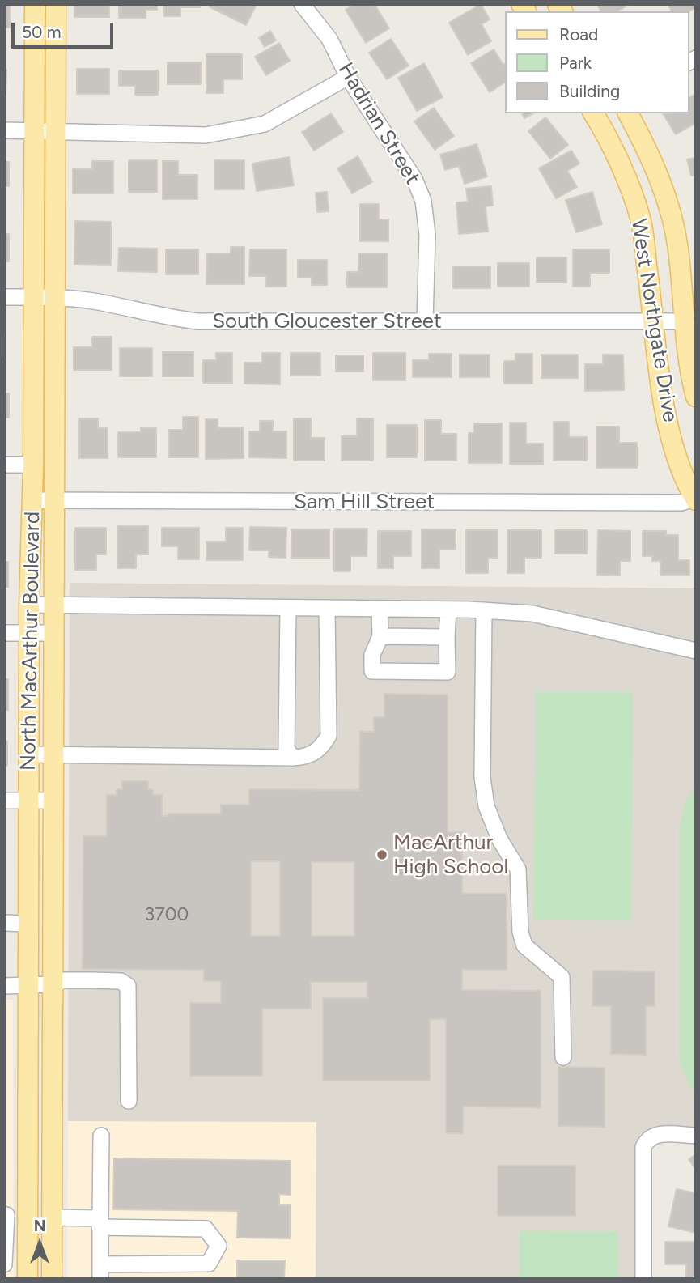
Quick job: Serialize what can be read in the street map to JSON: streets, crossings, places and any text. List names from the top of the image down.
{
  "streets": {
    "main road": ["West Northgate Drive", "North MacArthur Boulevard"],
    "street": ["Hadrian Street", "South Gloucester Street", "Sam Hill Street"]
  },
  "crossings": [
    ["Hadrian Street", "South Gloucester Street"],
    ["West Northgate Drive", "South Gloucester Street"],
    ["West Northgate Drive", "Sam Hill Street"],
    ["South Gloucester Street", "North MacArthur Boulevard"],
    ["Sam Hill Street", "North MacArthur Boulevard"]
  ],
  "places": ["MacArthur High School"],
  "house_numbers": ["3700"],
  "legend": ["Road", "Park", "Building"],
  "scale_bar": "50 m",
  "north": "top"
}
